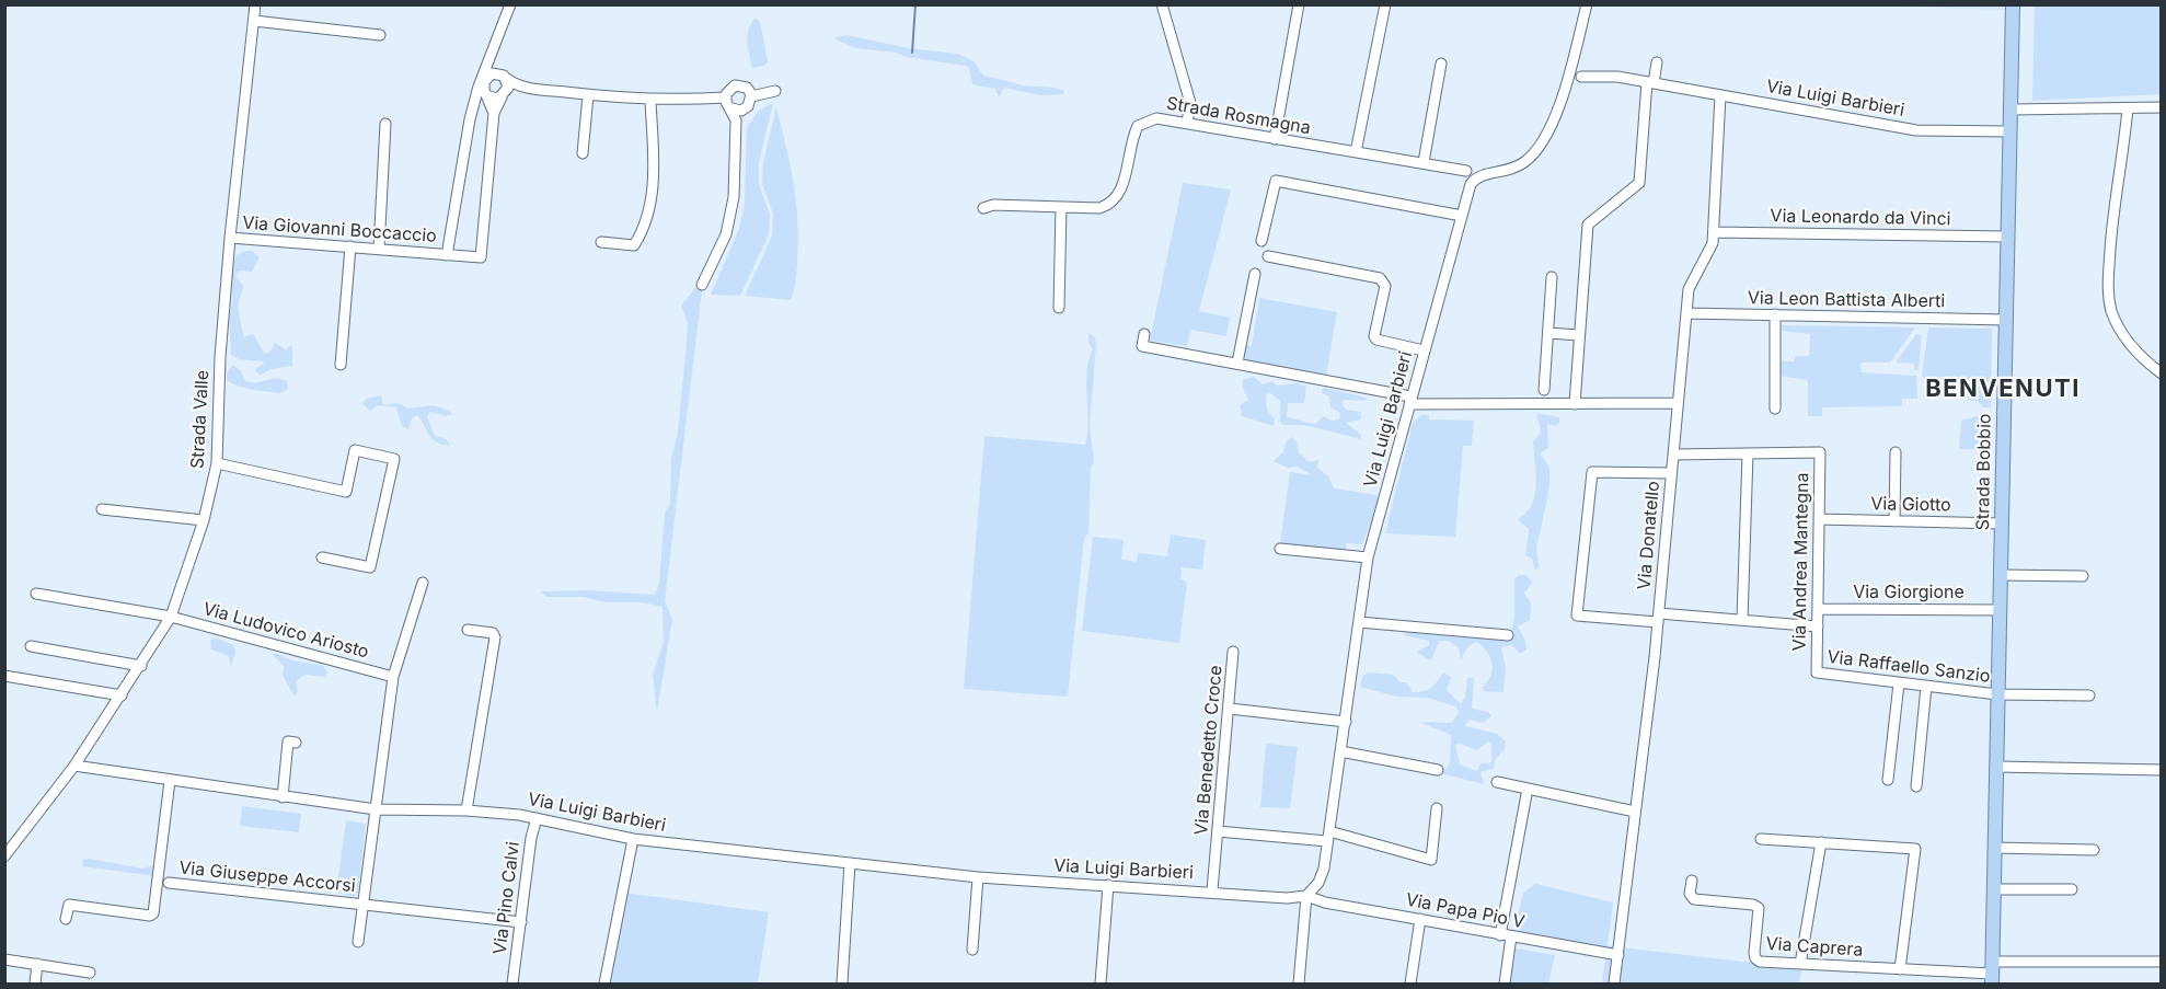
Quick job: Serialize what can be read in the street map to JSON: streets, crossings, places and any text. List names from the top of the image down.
{
  "streets": {
    "main road": ["Strada Bobbio"],
    "street": [
      "Via Luigi Barbieri",
      "Strada Rosmagna",
      "Via Leonardo da Vinci",
      "Via Giovanni Boccaccio",
      "Via Leon Battista Alberti",
      "Strada Valle",
      "Via Giotto",
      "Via Donatello",
      "Via Andrea Mantegna",
      "Via Giorgione",
      "Via Ludovico Ariosto",
      "Via Raffaello Sanzio",
      "Via Benedetto Croce",
      "Via Giuseppe Accorsi",
      "Via Pino Calvi",
      "Via Papa Pio V",
      "Via Caprera"
    ]
  },
  "crossings": [
    ["Via Luigi Barbieri", "Strada Valle"],
    ["Via Luigi Barbieri", "Strada Bobbio"],
    ["Via Luigi Barbieri", "Via Donatello"],
    ["Via Luigi Barbieri", "Via Benedetto Croce"],
    ["Via Luigi Barbieri", "Via Pino Calvi"],
    ["Via Luigi Barbieri", "Via Papa Pio V"],
    ["Via Leonardo da Vinci", "Strada Bobbio"],
    ["Via Leonardo da Vinci", "Via Donatello"],
    ["Via Giovanni Boccaccio", "Strada Valle"],
    ["Via Leon Battista Alberti", "Strada Bobbio"],
    ["Via Leon Battista Alberti", "Via Donatello"],
    ["Strada Valle", "Via Ludovico Ariosto"],
    ["Strada Bobbio", "Via Giotto"],
    ["Strada Bobbio", "Via Giorgione"],
    ["Strada Bobbio", "Via Raffaello Sanzio"],
    ["Strada Bobbio", "Via Caprera"],
    ["Via Giotto", "Via Andrea Mantegna"],
    ["Via Donatello", "Via Papa Pio V"],
    ["Via Andrea Mantegna", "Via Giorgione"],
    ["Via Andrea Mantegna", "Via Raffaello Sanzio"],
    ["Via Giuseppe Accorsi", "Via Pino Calvi"]
  ],
  "districts": ["BENVENUTI"]
}
